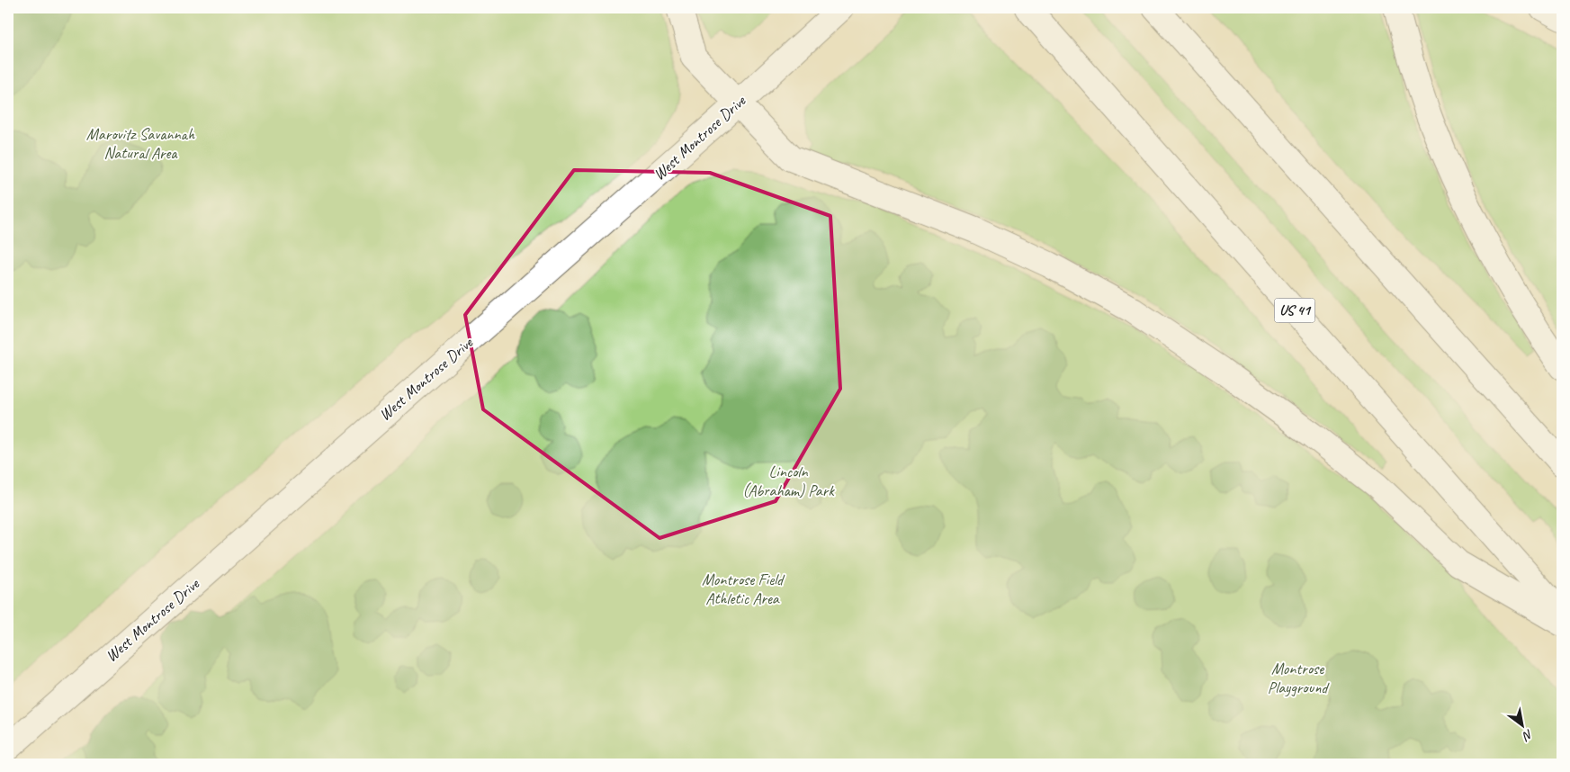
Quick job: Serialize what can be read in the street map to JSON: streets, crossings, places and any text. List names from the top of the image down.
{
  "streets": {
    "main road": ["West Montrose Drive", "US 41"]
  },
  "parks": [
    "Marovitz Savannah Natural Area",
    "Lincoln (Abraham) Park",
    "Montrose Field Athletic Area",
    "Montrose Playground"
  ],
  "north": "bottom right"
}
